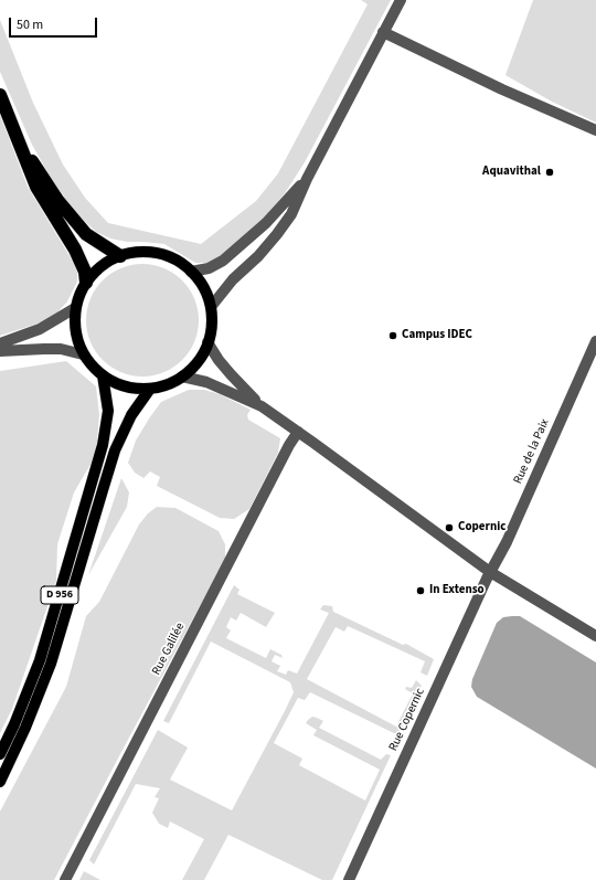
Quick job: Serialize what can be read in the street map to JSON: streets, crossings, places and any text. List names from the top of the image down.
{
  "streets": {
    "main road": ["D 956"],
    "street": ["Rue de la Paix", "Rue Galilée", "Rue Copernic"]
  },
  "crossings": [
    ["Rue de la Paix", "Rue Copernic"]
  ],
  "places": [
    "Aquavithal",
    "Campus IDEC",
    "Copernic",
    "In Extenso"
  ],
  "scale_bar": "50 m"
}
